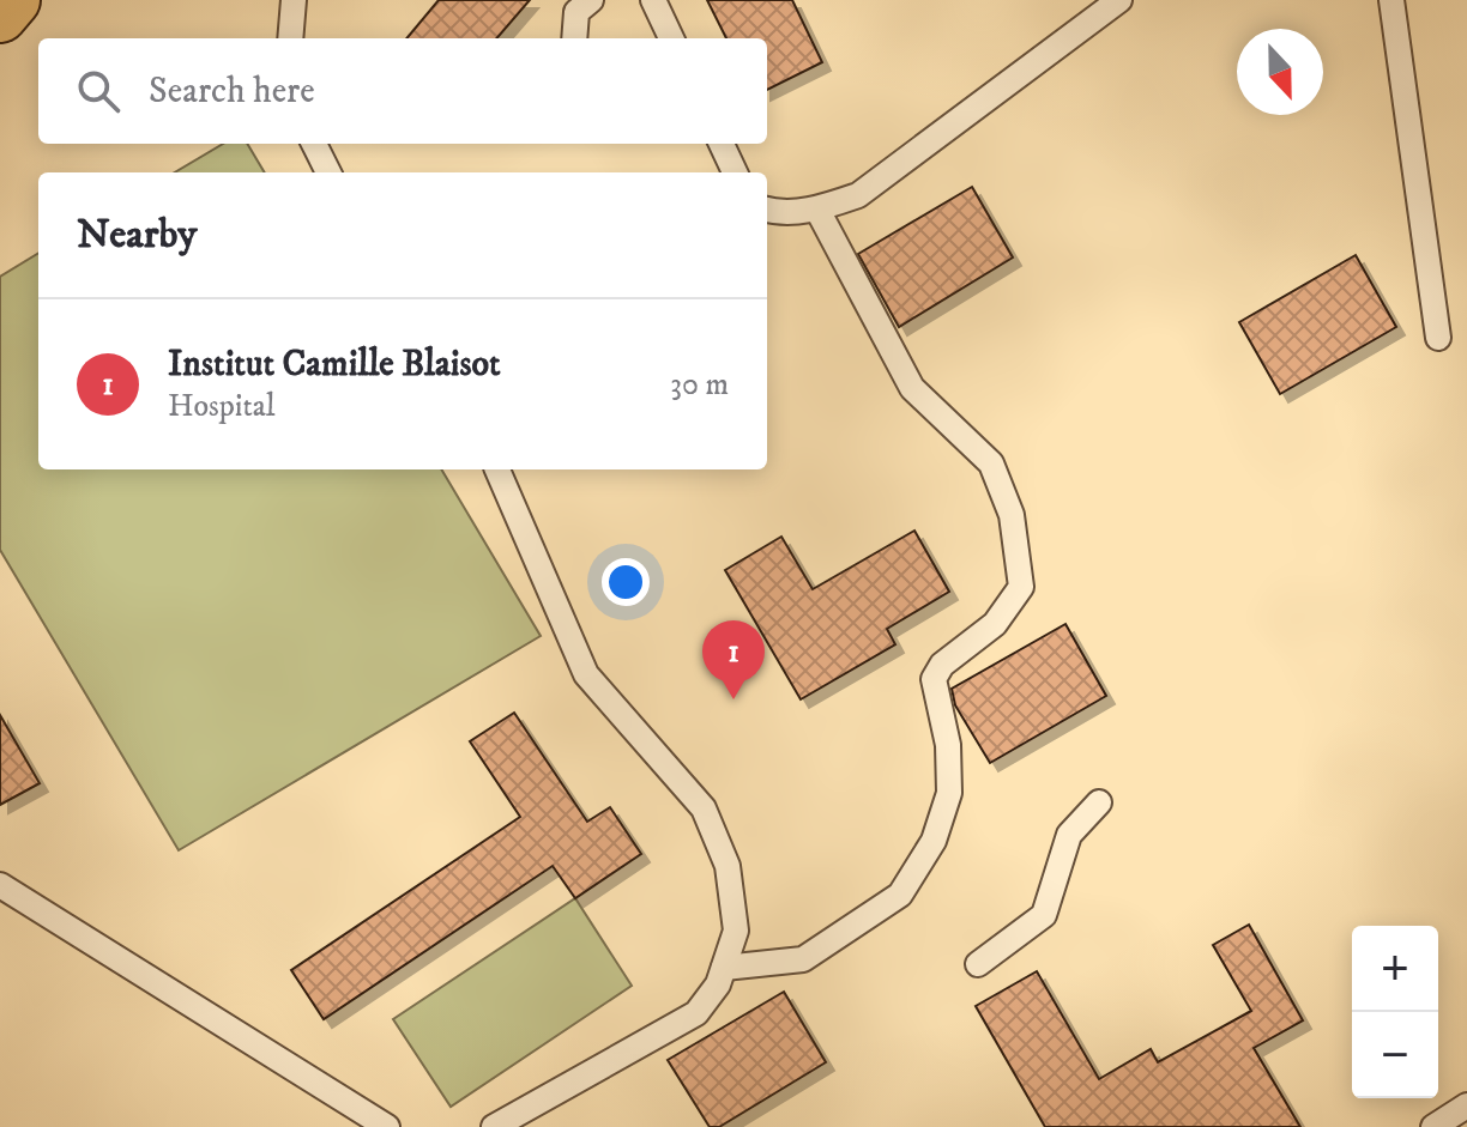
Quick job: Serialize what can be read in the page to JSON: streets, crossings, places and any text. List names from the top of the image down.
{
  "north": "bottom",
  "page": {
    "search": "Search here",
    "heading": "Nearby",
    "list": [
      {
        "mark": "1",
        "name": "Institut Camille Blaisot",
        "note": "Hospital",
        "value": "30 m"
      }
    ],
    "pins": "1",
    "map_buttons": ["+", "−"]
  }
}
